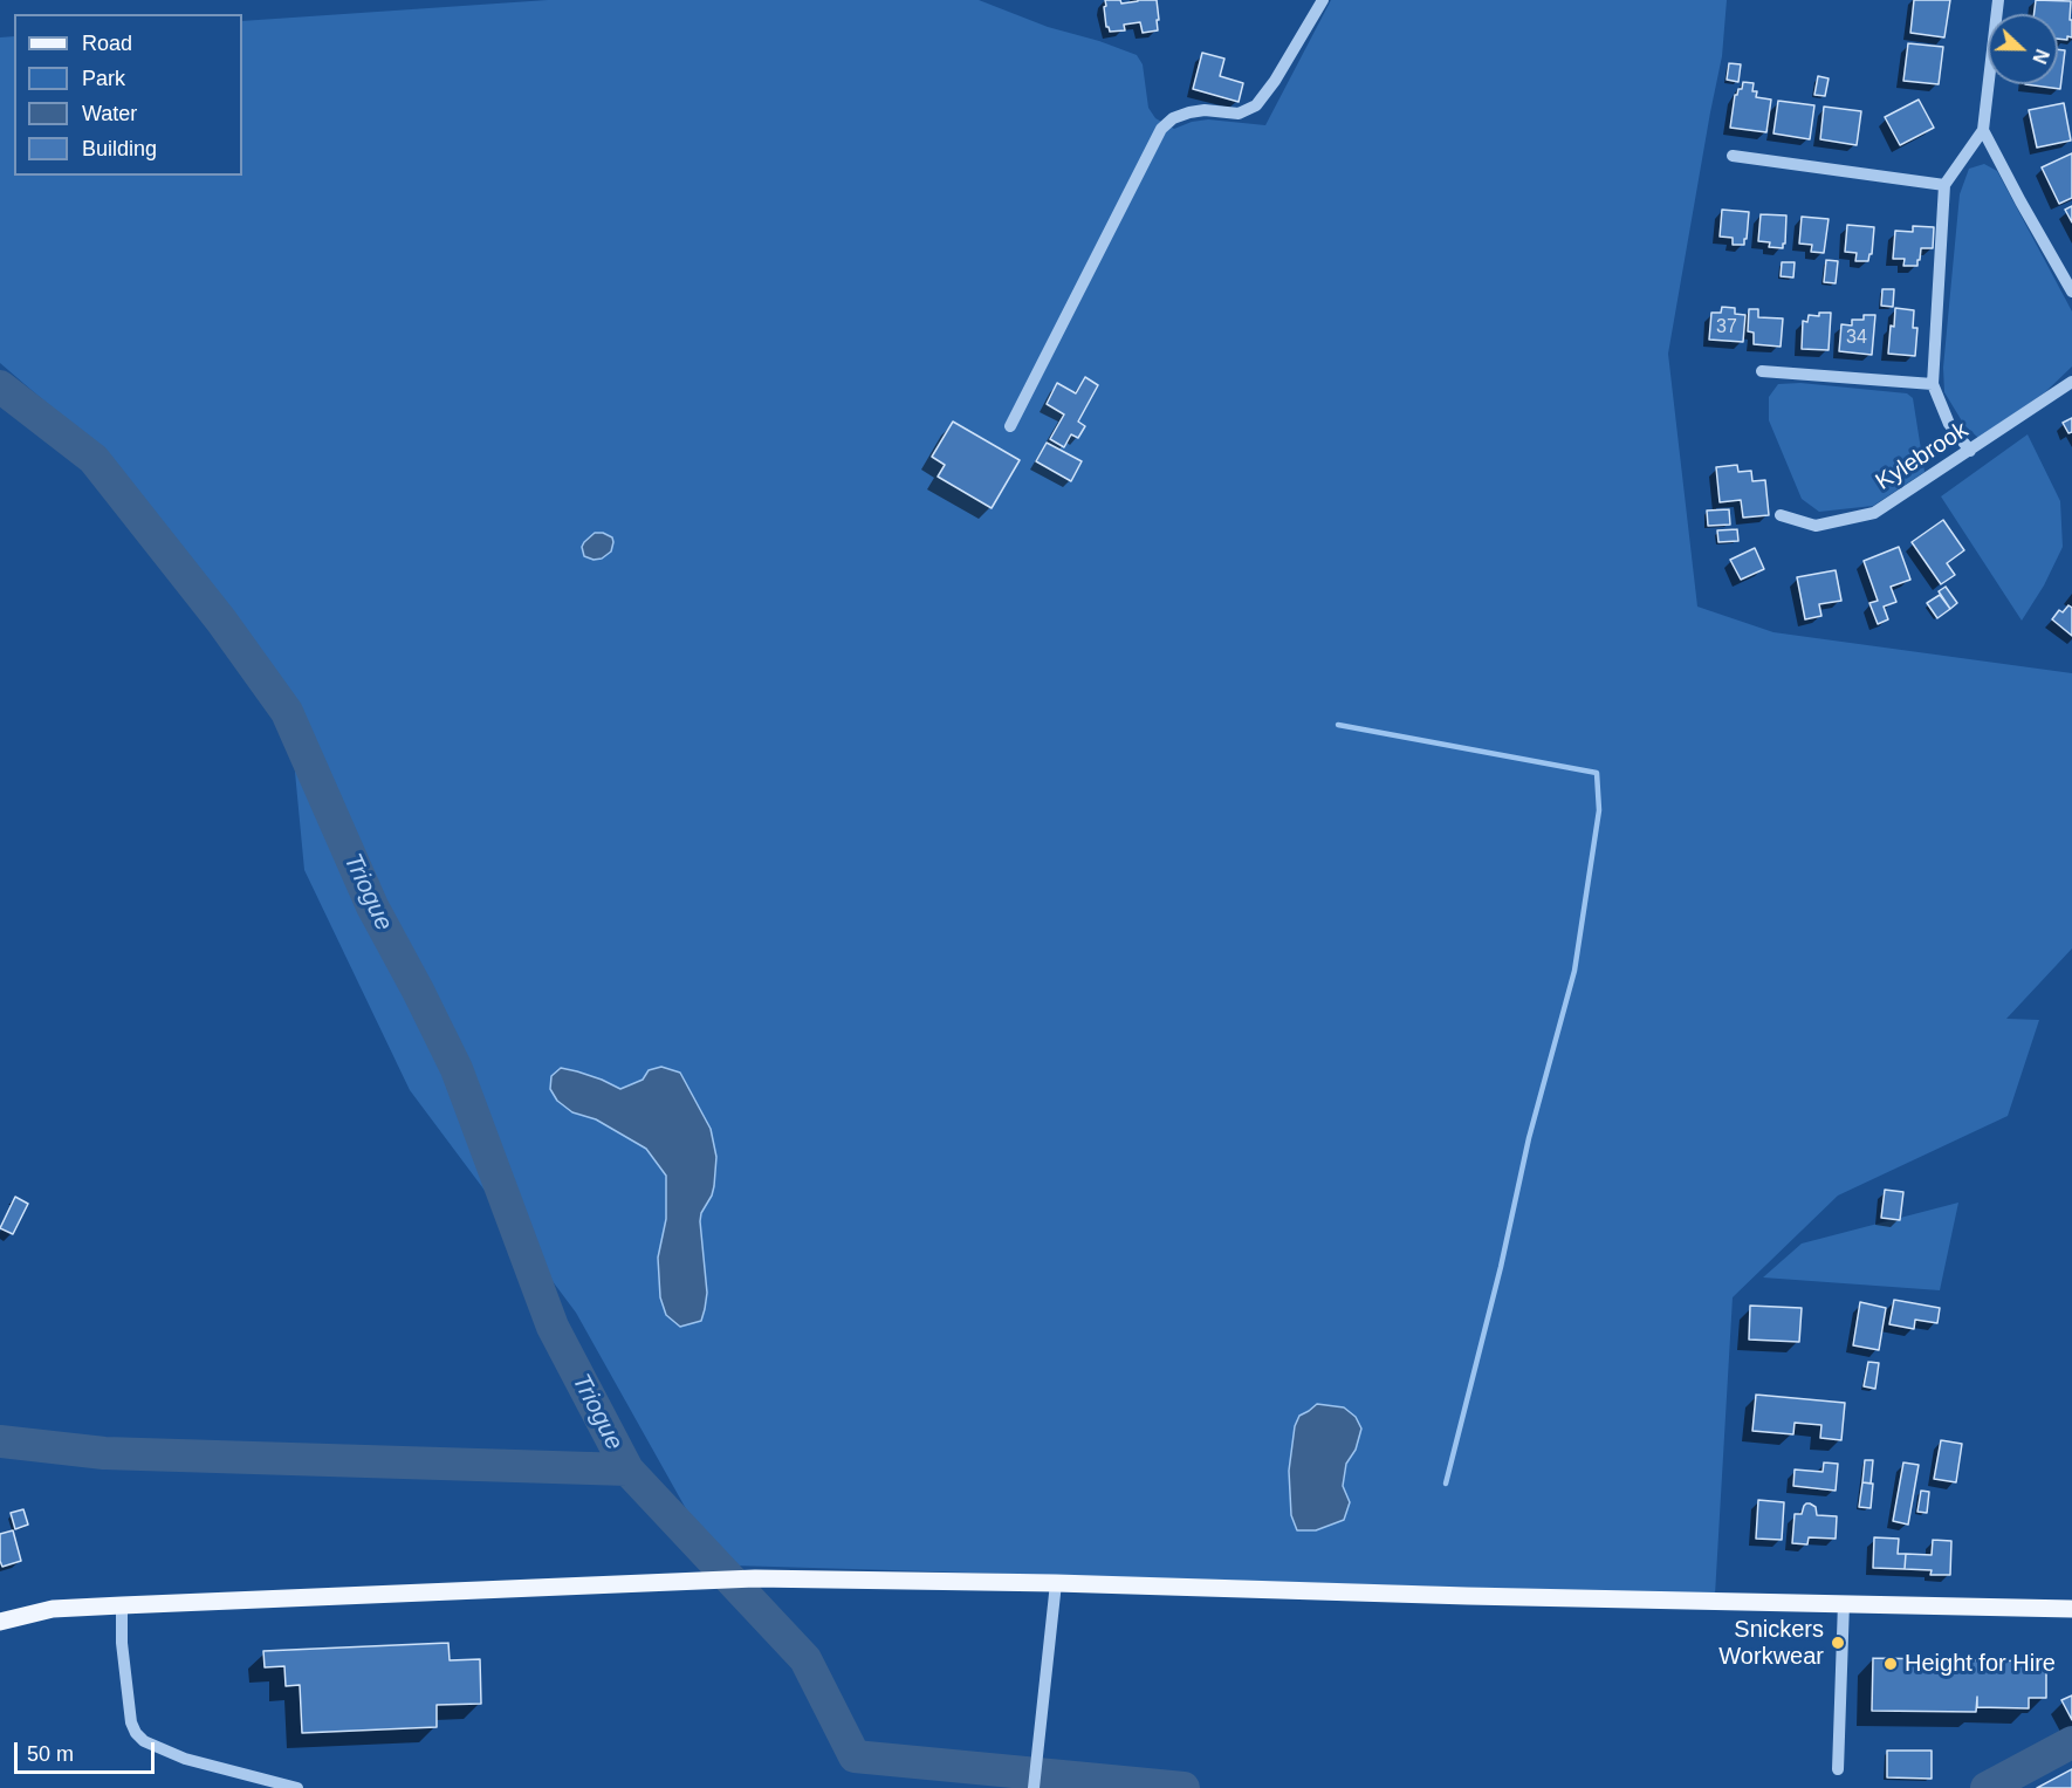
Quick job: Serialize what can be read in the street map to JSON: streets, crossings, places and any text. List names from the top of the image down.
{
  "streets": {
    "street": ["Kylebrook"]
  },
  "water": ["Triogue"],
  "places": ["Snickers Workwear", "Height for Hire"],
  "house_numbers": ["37", "34"],
  "legend": [
    "Road",
    "Park",
    "Water",
    "Building"
  ],
  "scale_bar": "50 m",
  "north": "right"
}
